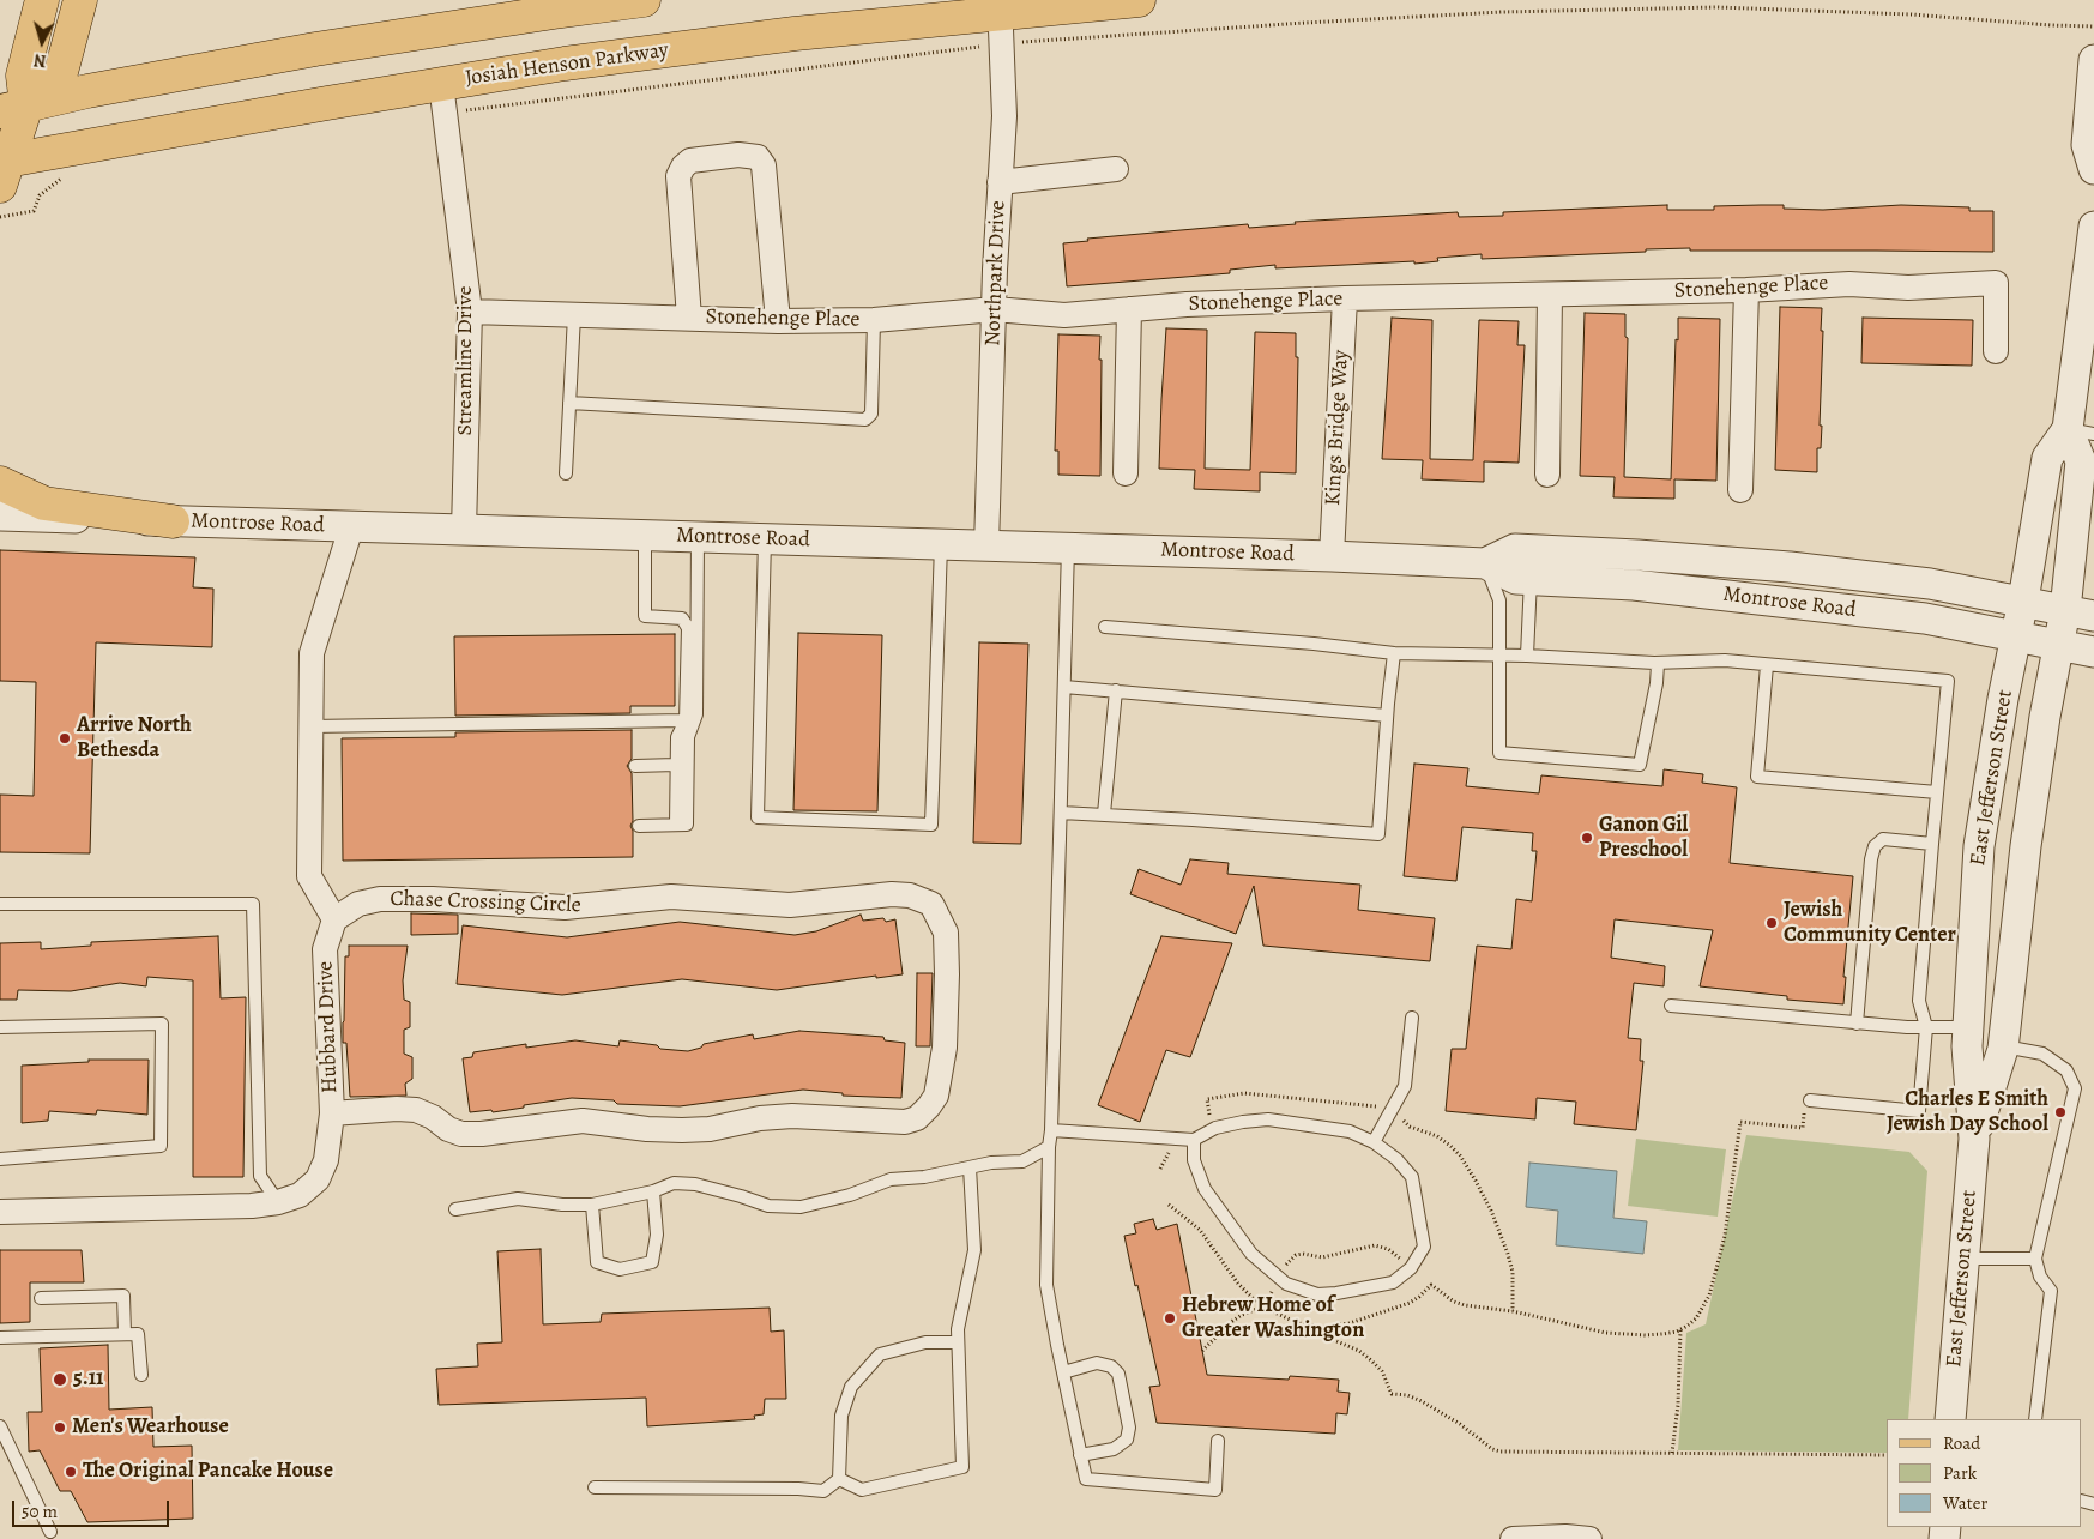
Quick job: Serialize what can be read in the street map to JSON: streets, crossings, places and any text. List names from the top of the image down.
{
  "streets": {
    "main road": ["Josiah Henson Parkway"],
    "street": [
      "Northpark Drive",
      "Stonehenge Place",
      "Streamline Drive",
      "Kings Bridge Way",
      "Montrose Road",
      "East Jefferson Street",
      "Chase Crossing Circle",
      "Hubbard Drive"
    ]
  },
  "crossings": [
    ["Josiah Henson Parkway", "Northpark Drive"],
    ["Josiah Henson Parkway", "Streamline Drive"],
    ["Northpark Drive", "Stonehenge Place"],
    ["Northpark Drive", "Montrose Road"],
    ["Stonehenge Place", "Streamline Drive"],
    ["Stonehenge Place", "Kings Bridge Way"],
    ["Streamline Drive", "Montrose Road"],
    ["Kings Bridge Way", "Montrose Road"],
    ["Montrose Road", "East Jefferson Street"],
    ["Chase Crossing Circle", "Hubbard Drive"]
  ],
  "places": [
    "Arrive North Bethesda",
    "Ganon Gil Preschool",
    "Jewish Community Center",
    "Charles E Smith Jewish Day School",
    "Hebrew Home of Greater Washington",
    "5.11",
    "Men's Wearhouse",
    "The Original Pancake House"
  ],
  "legend": ["Road", "Park", "Water"],
  "scale_bar": "50 m",
  "north": "bottom"
}
